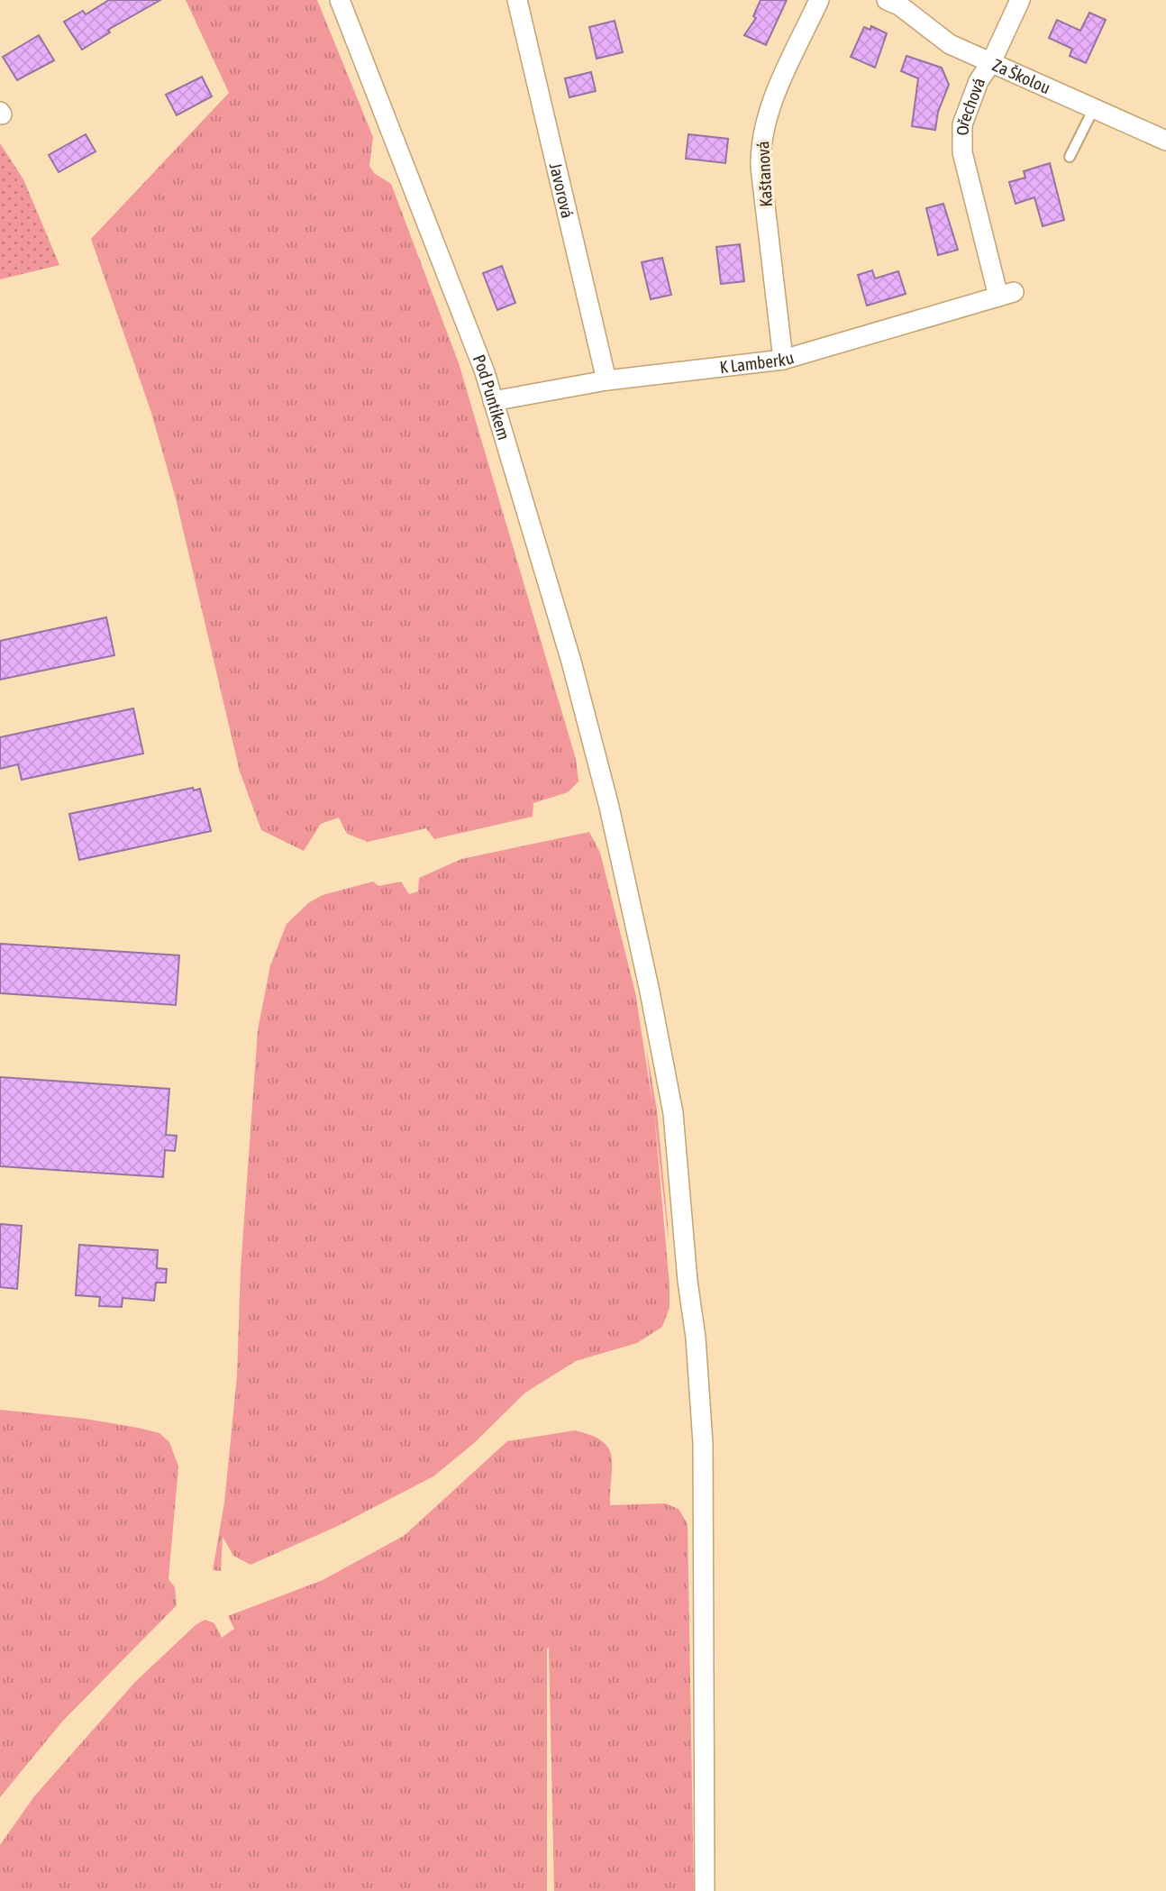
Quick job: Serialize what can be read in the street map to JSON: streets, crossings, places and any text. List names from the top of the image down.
{
  "streets": {
    "street": [
      "Za Školou",
      "Ořechová",
      "Kaštanová",
      "Javorová",
      "K Lamberku",
      "Pod Puntíkem"
    ]
  },
  "crossings": [
    ["Za Školou", "Ořechová"],
    ["Ořechová", "K Lamberku"],
    ["Kaštanová", "K Lamberku"],
    ["Javorová", "K Lamberku"],
    ["K Lamberku", "Pod Puntíkem"]
  ]
}
